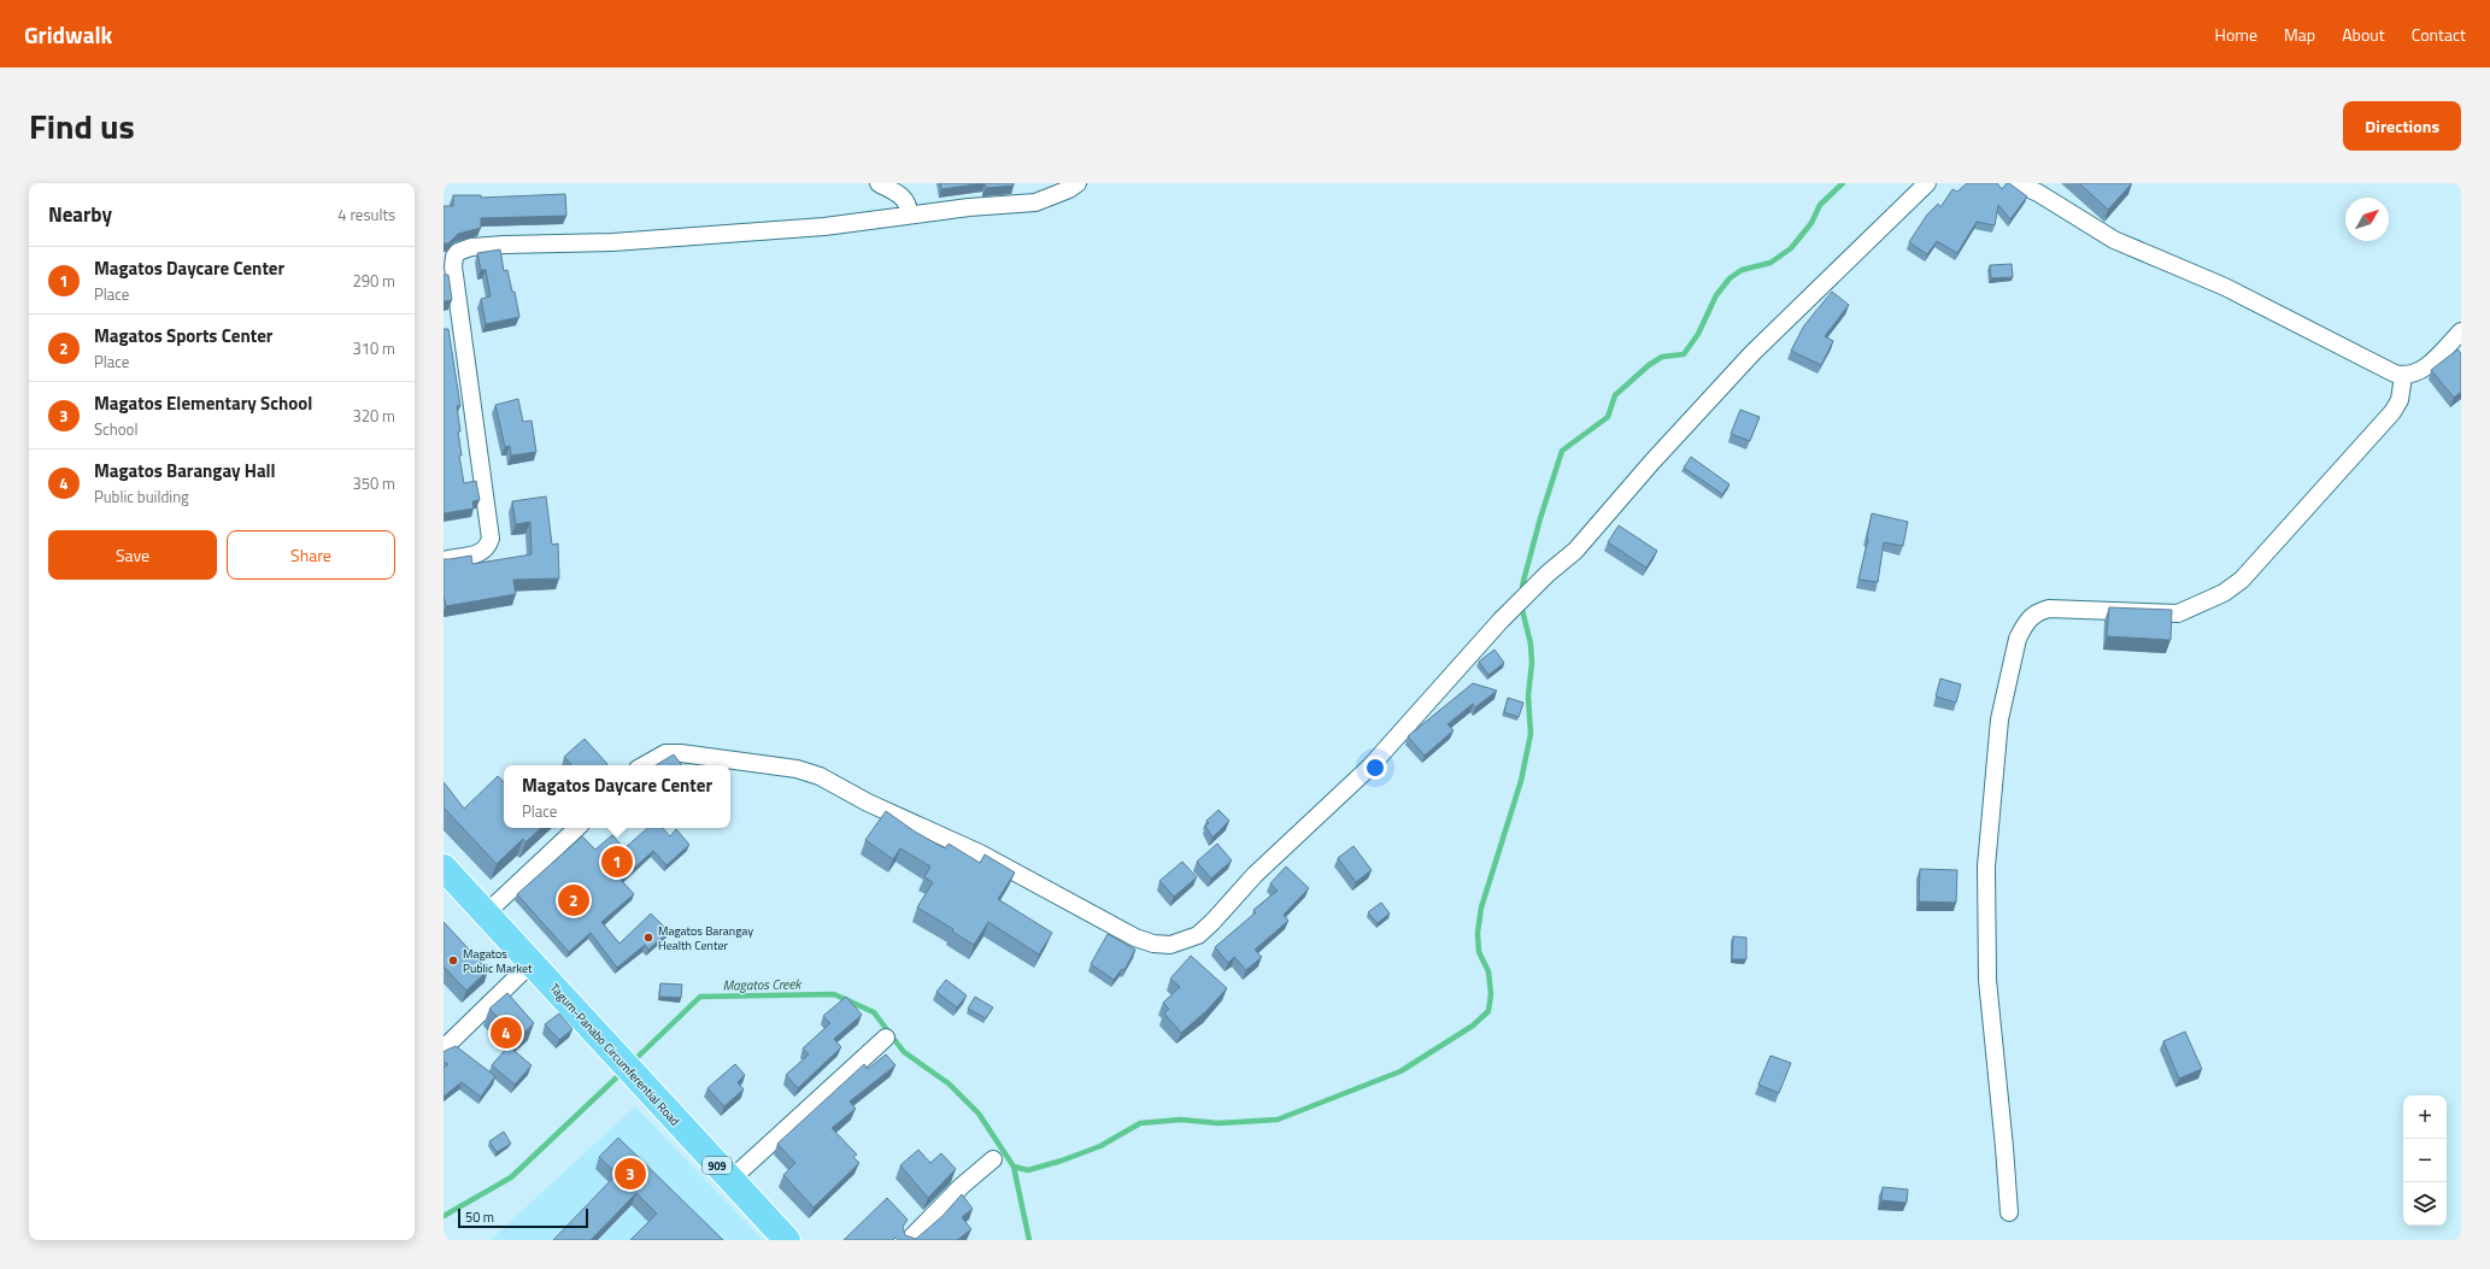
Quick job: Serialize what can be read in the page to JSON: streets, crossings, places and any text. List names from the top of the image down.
{
  "streets": {
    "highway": ["Tagum-Panabo Circumferential Road", "909"]
  },
  "water": ["Magatos Creek"],
  "places": ["Magatos Barangay Health Center", "Magatos Public Market"],
  "scale_bar": "50 m",
  "north": "top right",
  "page": {
    "header": "Gridwalk",
    "nav": [
      "Home",
      "Map",
      "About",
      "Contact"
    ],
    "title": "Find us",
    "buttons": [
      "Directions",
      ["Save", "Share"]
    ],
    "heading": ["Nearby", "4 results"],
    "list": [
      {
        "mark": "1",
        "name": "Magatos Daycare Center",
        "note": "Place",
        "value": "290 m"
      },
      {
        "mark": "2",
        "name": "Magatos Sports Center",
        "note": "Place",
        "value": "310 m"
      },
      {
        "mark": "3",
        "name": "Magatos Elementary School",
        "note": "School",
        "value": "320 m"
      },
      {
        "mark": "4",
        "name": "Magatos Barangay Hall",
        "note": "Public building",
        "value": "350 m"
      }
    ],
    "popup": ["Magatos Daycare Center", "Place"],
    "pins": [
      "1",
      "2",
      "4",
      "3"
    ],
    "map_buttons": ["+", "−"],
    "scale": "50 m"
  }
}
